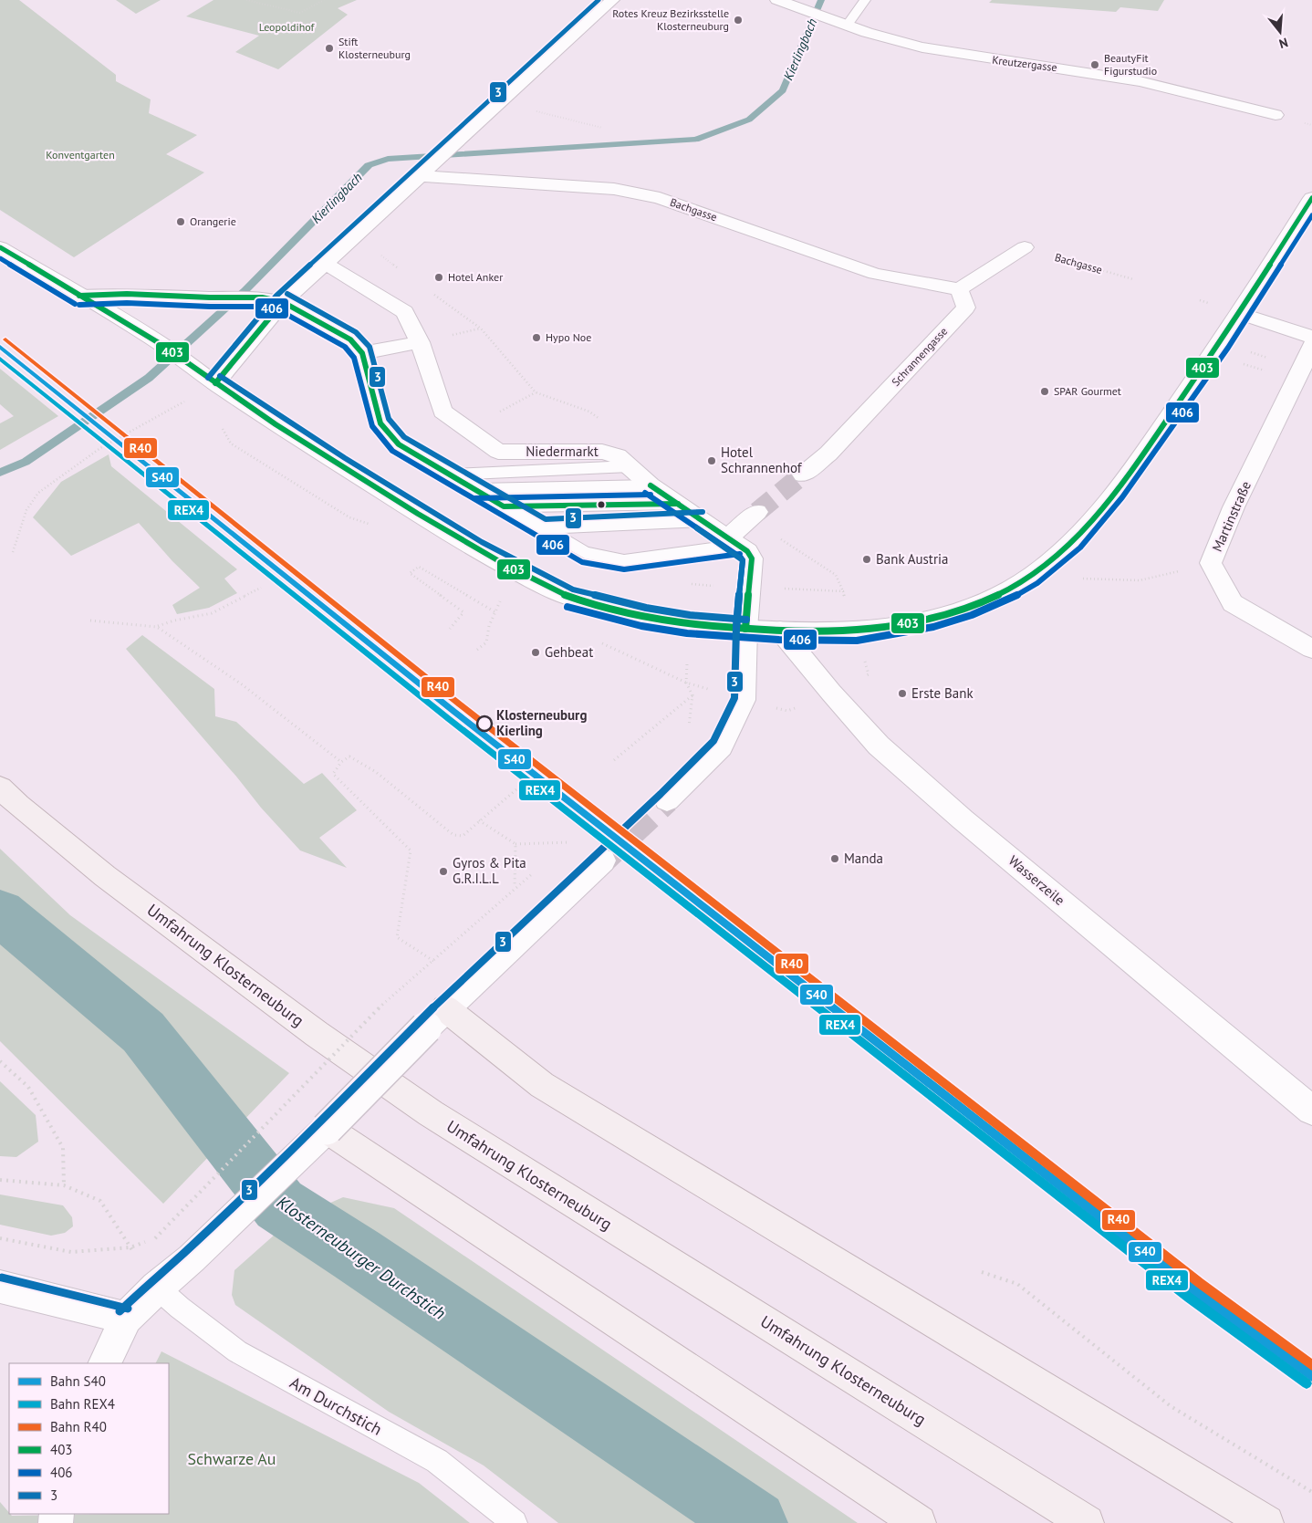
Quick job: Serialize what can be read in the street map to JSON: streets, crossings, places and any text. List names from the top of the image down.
{
  "streets": {
    "main road": ["Umfahrung Klosterneuburg"],
    "street": [
      "Kreutzergasse",
      "Bachgasse",
      "Schrannengasse",
      "Niedermarkt",
      "Martinstraße",
      "Wasserzeile"
    ],
    "lane": ["Am Durchstich"]
  },
  "crossings": [
    ["Bachgasse", "Schrannengasse"]
  ],
  "water": ["Kierlingbach", "Klosterneuburger Durchstich"],
  "parks": ["Leopoldihof", "Konventgarten", "Schwarze Au"],
  "places": [
    "Rotes Kreuz Bezirksstelle Klosterneuburg",
    "Stift Klosterneuburg",
    "BeautyFit Figurstudio",
    "Orangerie",
    "Hotel Anker",
    "Hypo Noe",
    "SPAR Gourmet",
    "Hotel Schrannenhof",
    "Bank Austria",
    "Gehbeat",
    "Erste Bank",
    "Klosterneuburg Kierling",
    "Manda",
    "Gyros & Pita G.R.I.L.L"
  ],
  "lines": [
    "transit line 3",
    "transit line 403",
    "transit line 406",
    "rail line R40",
    "rail line S40",
    "rail line REX4"
  ],
  "legend": [
    "Bahn S40",
    "Bahn REX4",
    "Bahn R40",
    "403",
    "406",
    "3"
  ],
  "north": "bottom"
}
